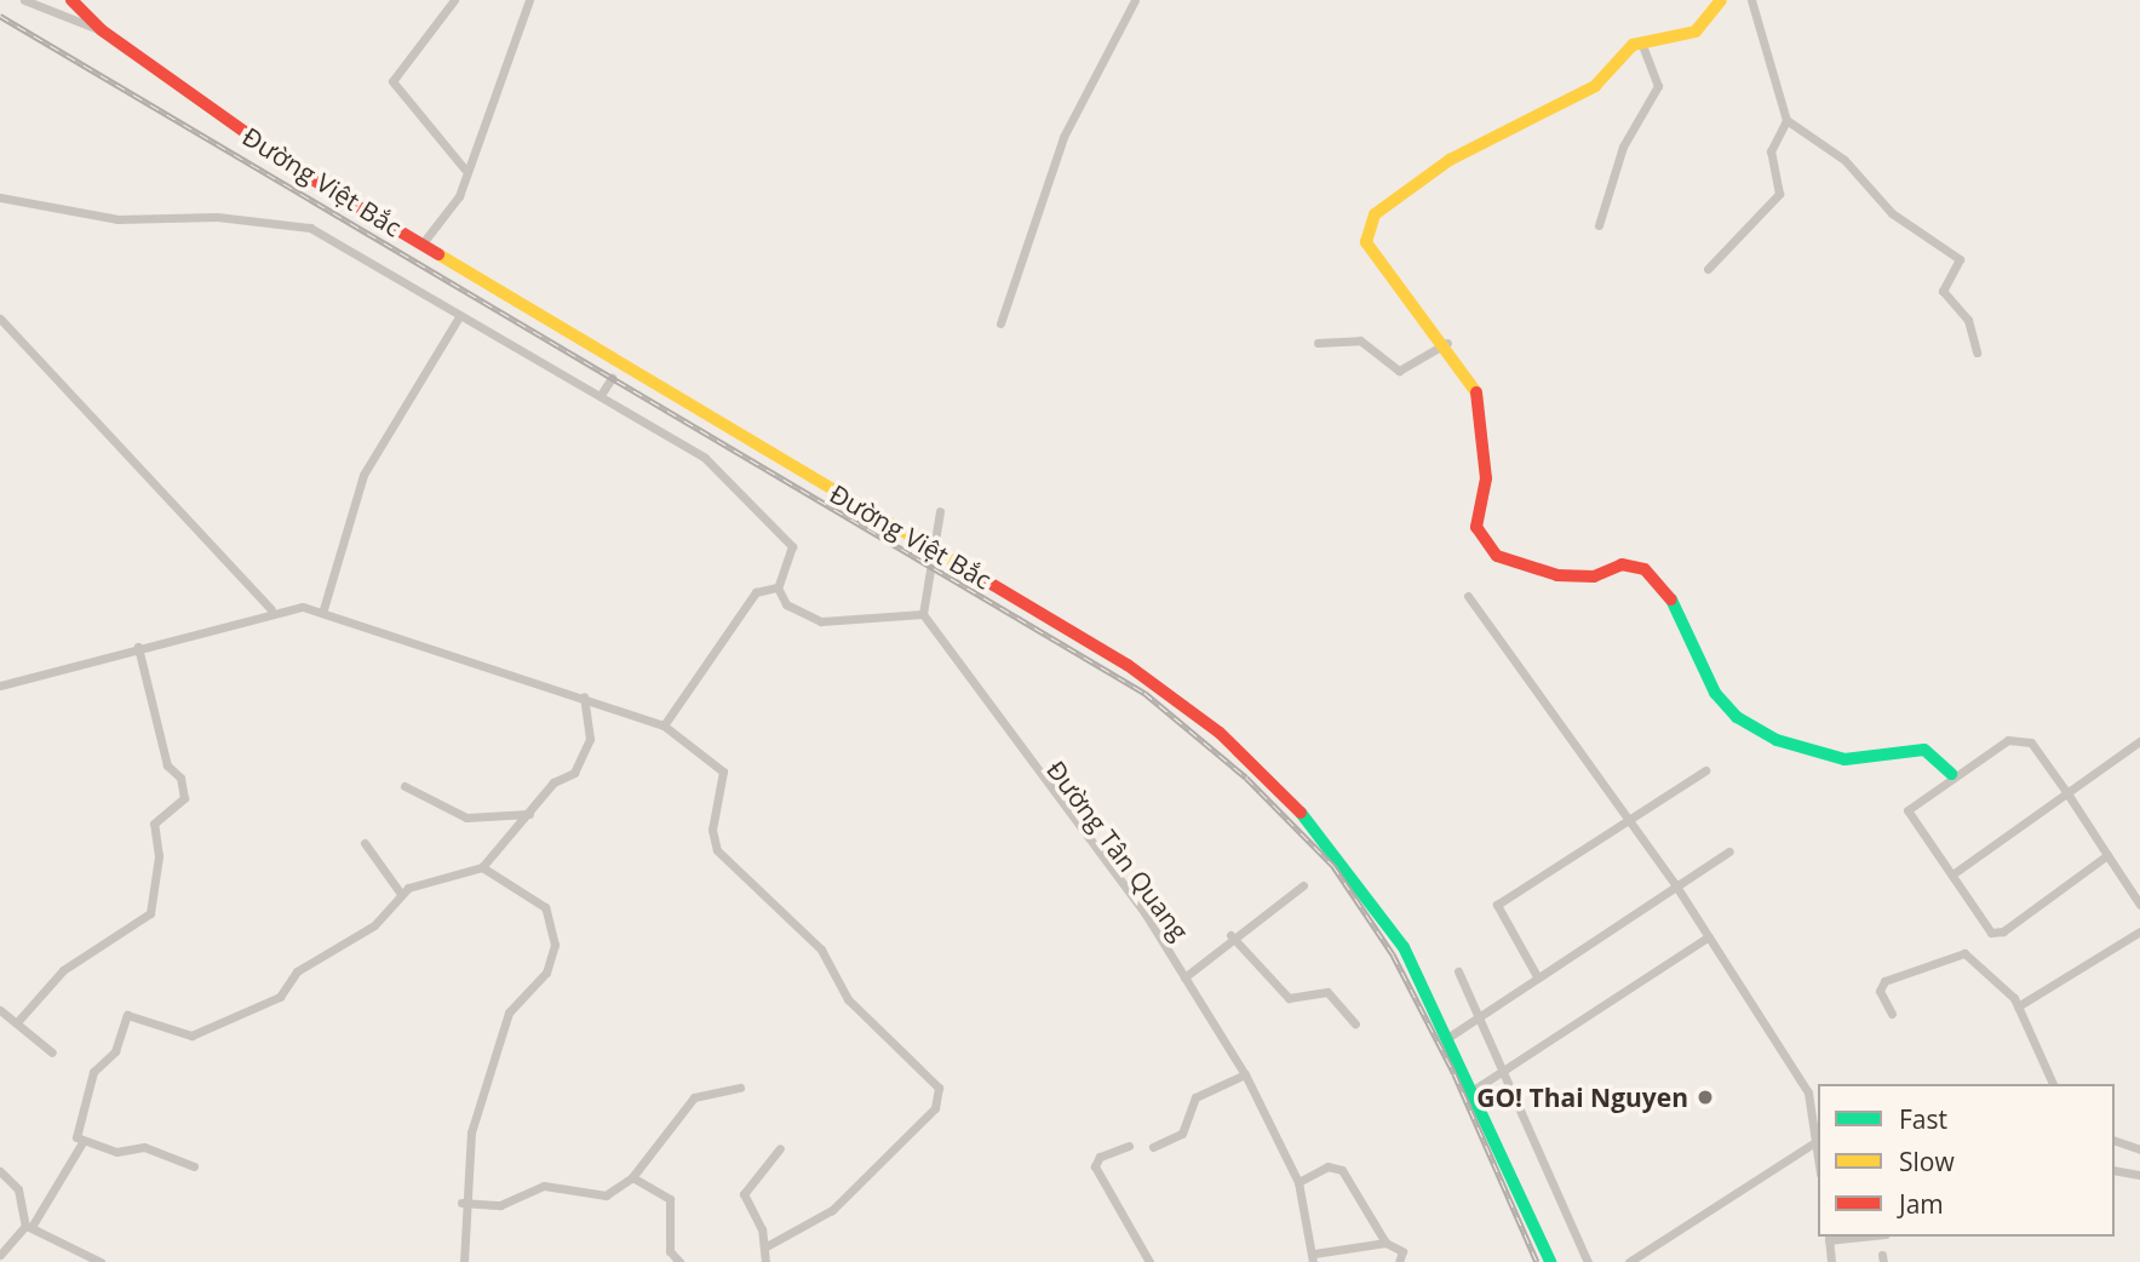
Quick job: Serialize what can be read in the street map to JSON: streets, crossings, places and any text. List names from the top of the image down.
{
  "streets": {
    "main road": ["Đường Việt Bắc"],
    "street": ["Đường Tân Quang"]
  },
  "places": ["GO! Thai Nguyen"],
  "legend": ["Fast", "Slow", "Jam"]
}
